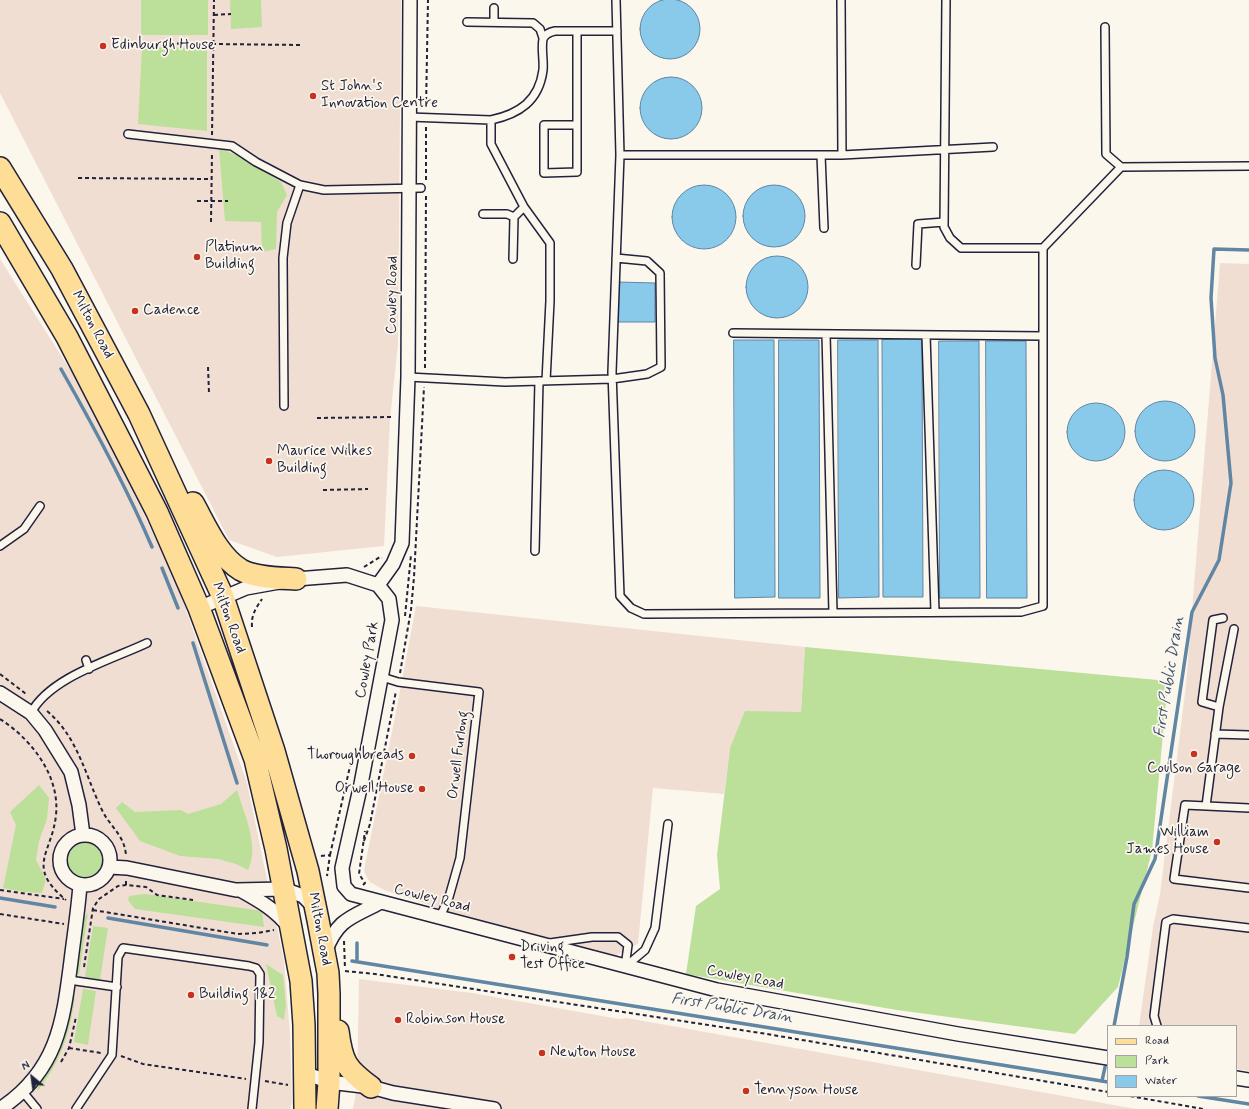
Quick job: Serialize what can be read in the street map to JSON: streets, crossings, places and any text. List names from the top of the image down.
{
  "streets": {
    "main road": ["Milton Road"],
    "street": ["Cowley Road", "Cowley Park"],
    "lane": ["Orwell Furlong"]
  },
  "crossings": [
    ["Cowley Road", "Milton Road"],
    ["Cowley Road", "Cowley Park"],
    ["Cowley Road", "Orwell Furlong"],
    ["Cowley Park", "Orwell Furlong"]
  ],
  "water": ["First Public Drain"],
  "places": [
    "Edinburgh House",
    "St John's Innovation Centre",
    "Platinum Building",
    "Cadence",
    "Maurice Wilkes Building",
    "Coulson Garage",
    "Thoroughbreads",
    "Orwell House",
    "William James House",
    "Driving Test Office",
    "Building 1&2",
    "Robinson House",
    "Newton House",
    "Tennyson House"
  ],
  "legend": ["Road", "Park", "Water"],
  "north": "top left"
}
